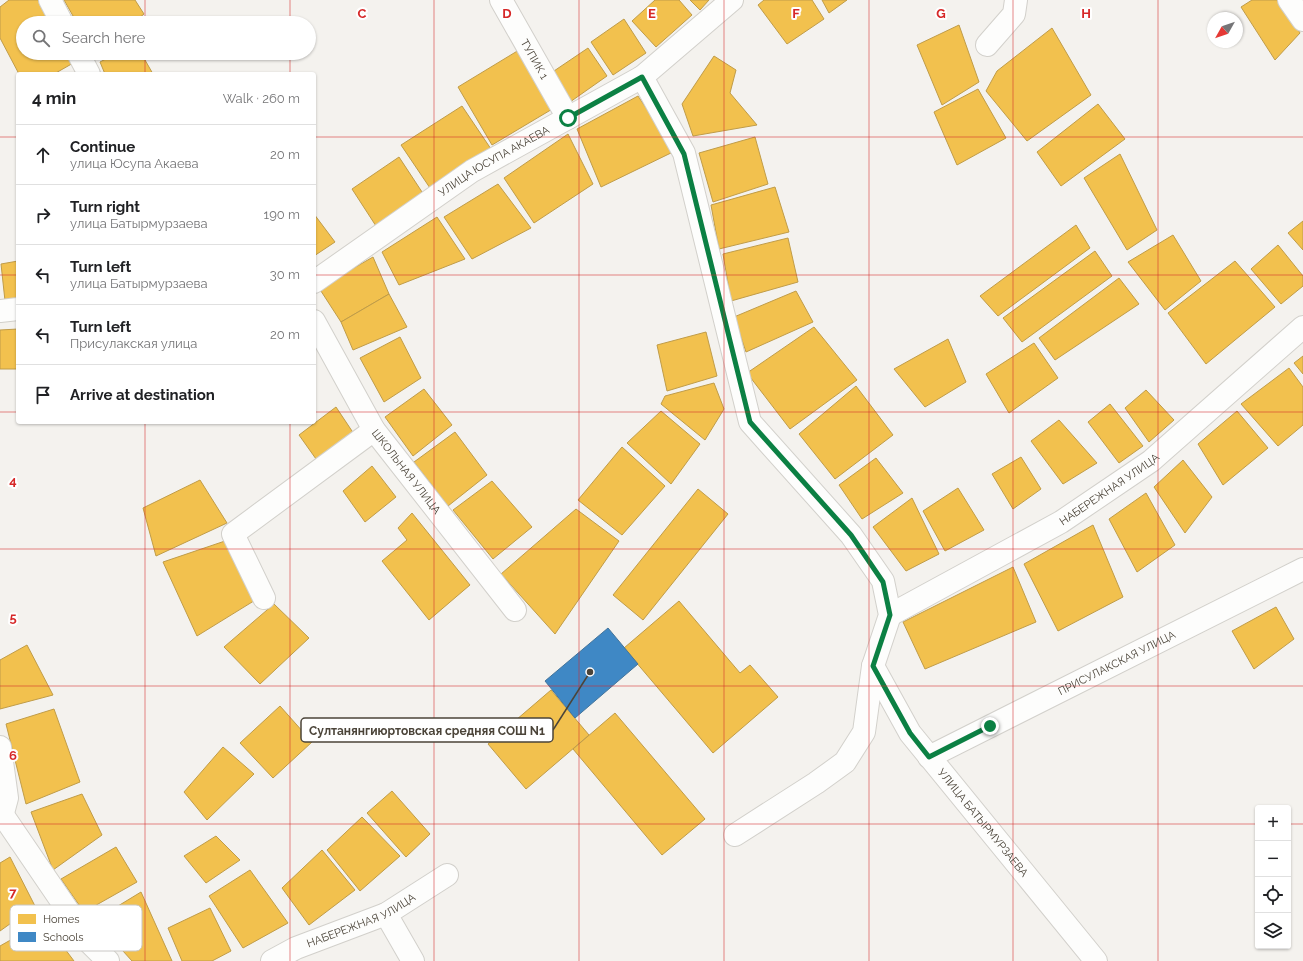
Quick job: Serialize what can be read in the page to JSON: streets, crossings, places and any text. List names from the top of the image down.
{
  "streets": {
    "street": [
      "ТУПИК 1",
      "УЛИЦА ЮСУПА АКАЕВА",
      "ШКОЛЬНАЯ УЛИЦА",
      "НАБЕРЕЖНАЯ УЛИЦА",
      "ПРИСУЛАКСКАЯ УЛИЦА",
      "УЛИЦА БАТЫРМУРЗАЕВА"
    ]
  },
  "crossings": [
    ["ТУПИК 1", "УЛИЦА ЮСУПА АКАЕВА"],
    ["ПРИСУЛАКСКАЯ УЛИЦА", "УЛИЦА БАТЫРМУРЗАЕВА"]
  ],
  "places": ["Султанянгиюртовская средняя СОШ N1"],
  "legend": ["Homes", "Schools"],
  "north": "bottom left",
  "page": {
    "search": "Search here",
    "heading": ["4 min", "Walk · 260 m"],
    "list": [
      ["Continue", "улица Юсупа Акаева", "20 m"],
      ["Turn right", "улица Батырмурзаева", "190 m"],
      ["Turn left", "улица Батырмурзаева", "30 m"],
      ["Turn left", "Присулакская улица", "20 m"],
      "Arrive at destination"
    ],
    "map_buttons": ["+", "−"]
  },
  "grid": {
    "columns": [
      "C",
      "D",
      "E",
      "F",
      "G",
      "H"
    ],
    "rows": [
      "4",
      "5",
      "6",
      "7"
    ]
  }
}
